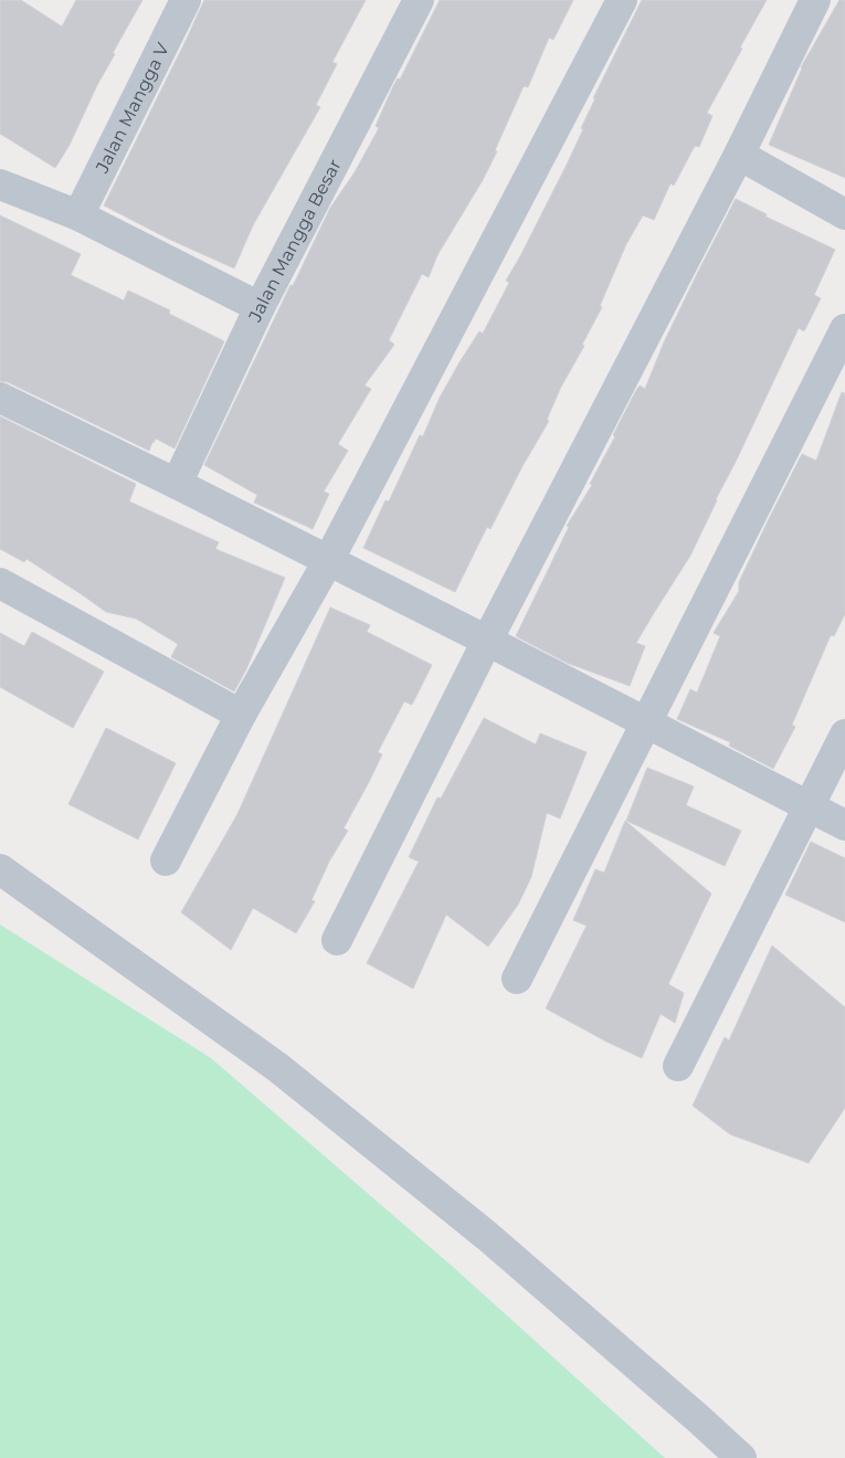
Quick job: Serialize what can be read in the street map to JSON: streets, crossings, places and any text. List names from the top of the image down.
{
  "streets": {
    "street": ["Jalan Mangga V", "Jalan Mangga Besar"]
  }
}
